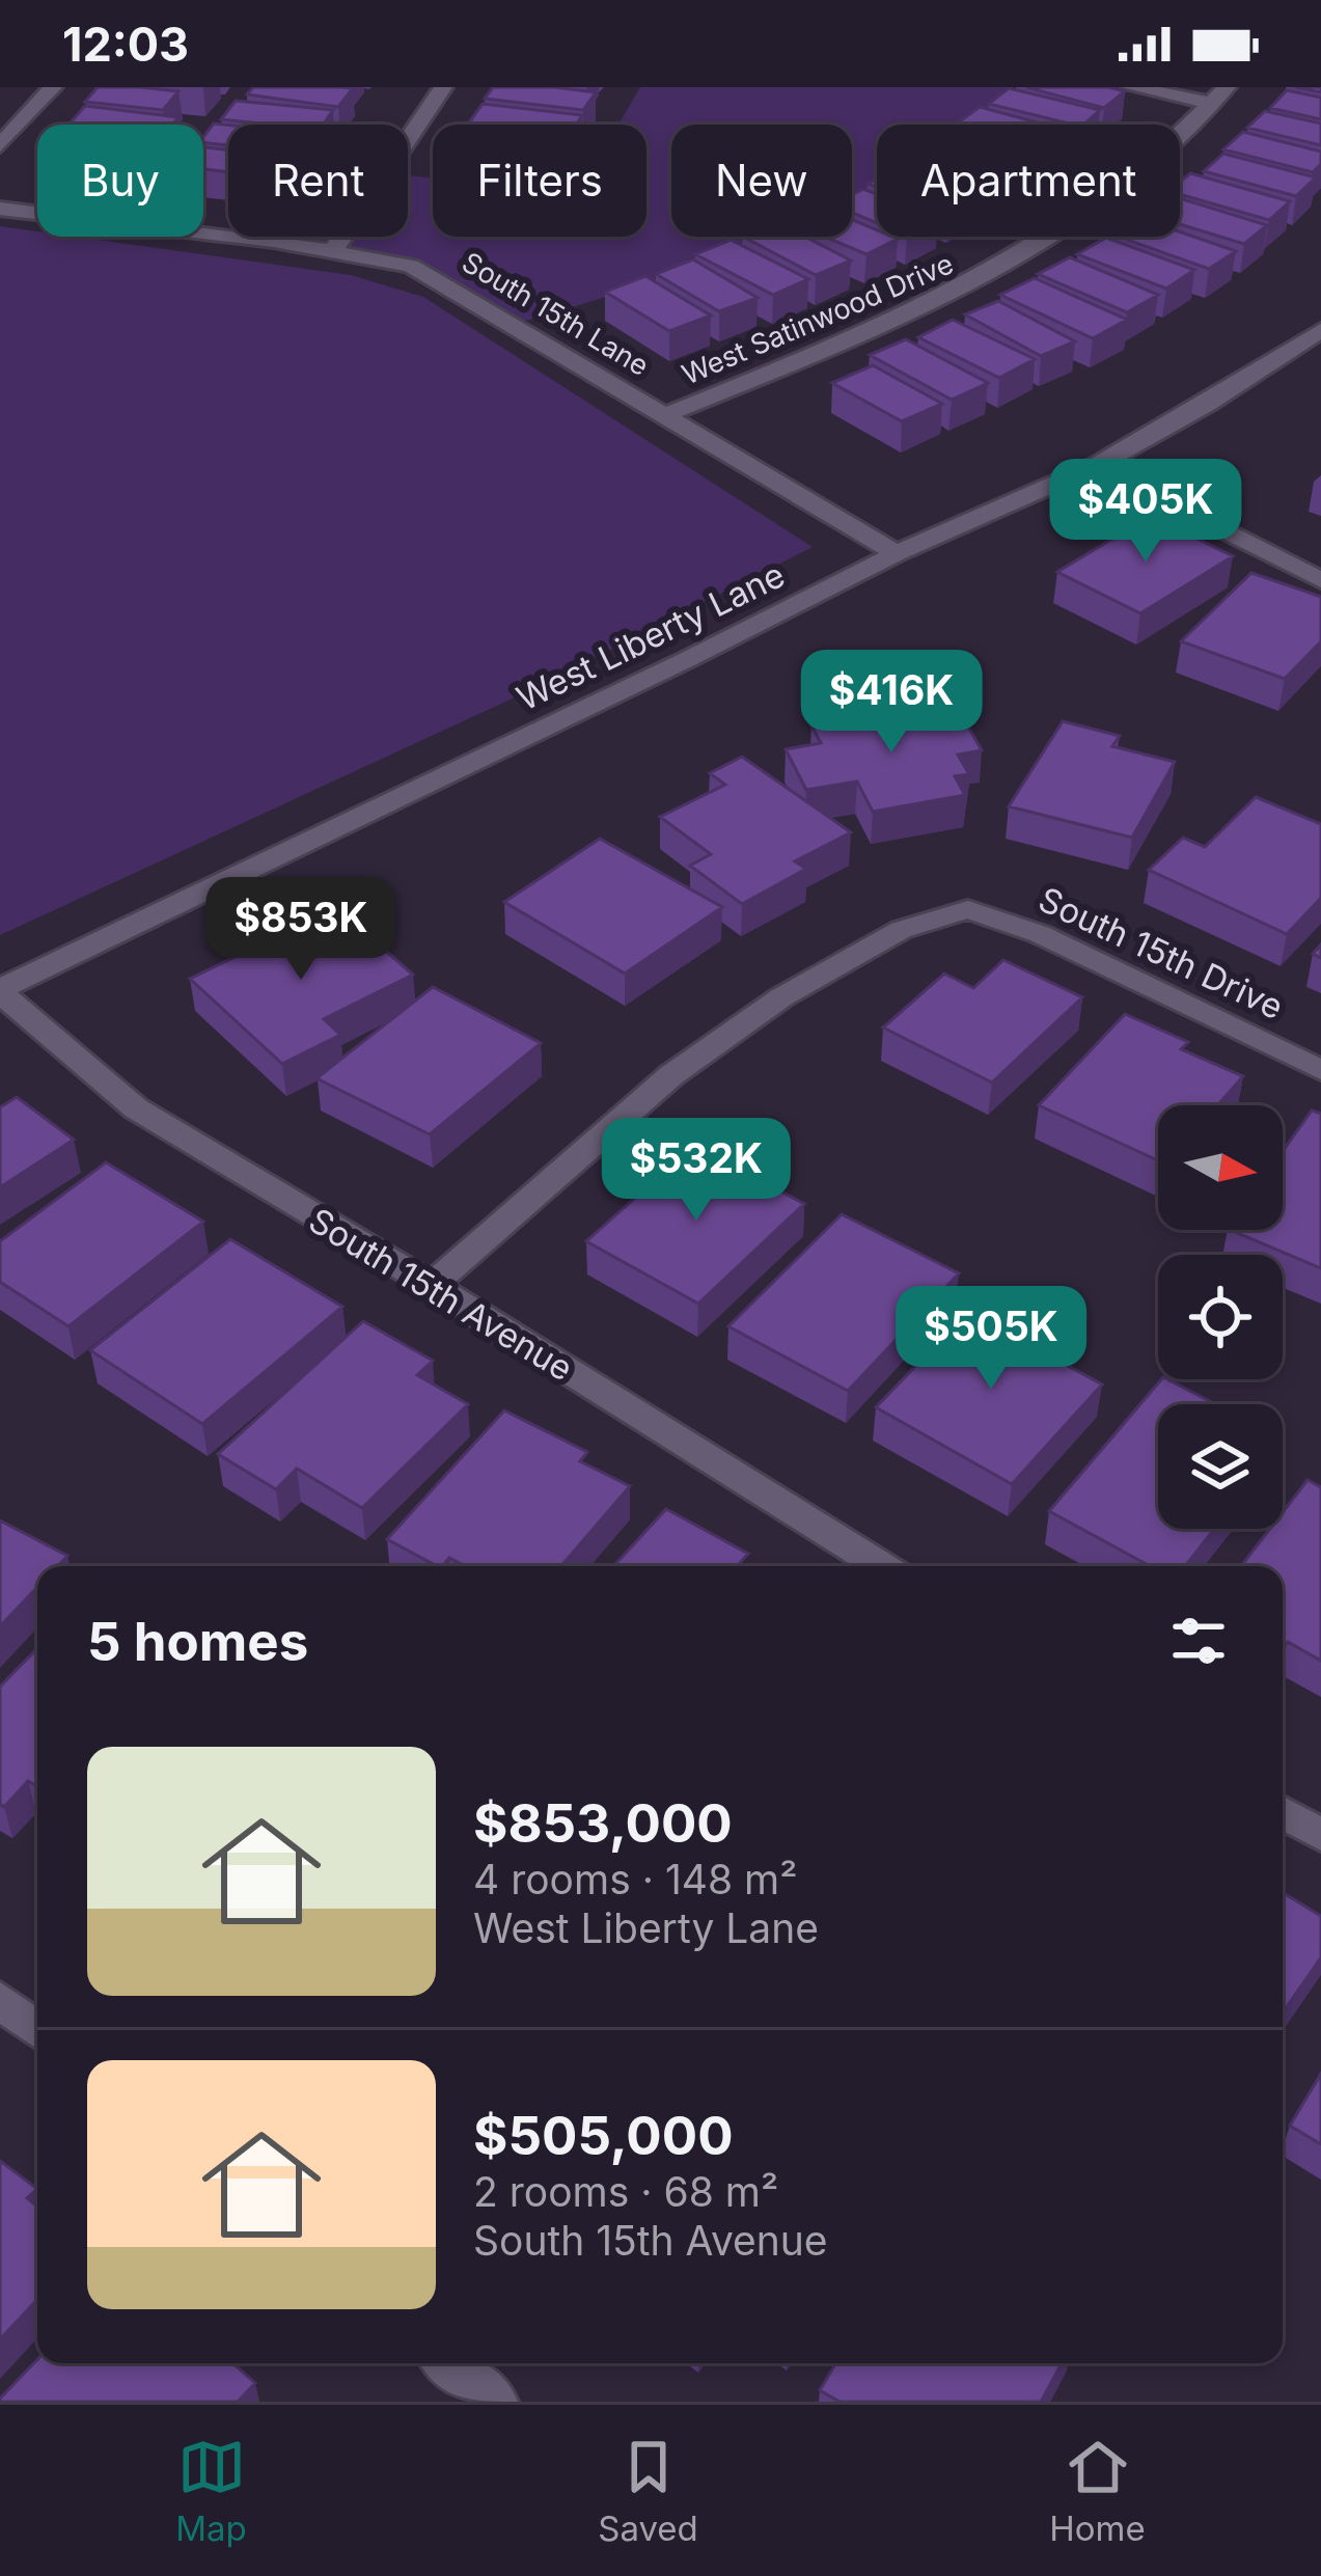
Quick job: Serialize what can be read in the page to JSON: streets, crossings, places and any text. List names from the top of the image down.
{
  "streets": {
    "street": [
      "South 15th Lane",
      "West Satinwood Drive",
      "West Liberty Lane",
      "South 15th Drive",
      "South 15th Avenue"
    ]
  },
  "crossings": [
    ["South 15th Lane", "West Satinwood Drive"],
    ["South 15th Lane", "West Liberty Lane"],
    ["West Liberty Lane", "South 15th Avenue"],
    ["South 15th Drive", "South 15th Avenue"]
  ],
  "north": "right",
  "page": {
    "status": "12:03",
    "chip": [
      "Buy",
      "Rent",
      "Filters",
      "New",
      "Apartment"
    ],
    "price": [
      "$405K",
      "$416K",
      "$853K",
      "$532K",
      "$505K"
    ],
    "heading": "5 homes",
    "list": [
      {
        "name": "$853,000",
        "note": "4 rooms · 148 m² · West Liberty Lane"
      },
      {
        "name": "$505,000",
        "note": "2 rooms · 68 m² · South 15th Avenue"
      }
    ],
    "tabs": ["Map", "Saved", "Home"]
  }
}
